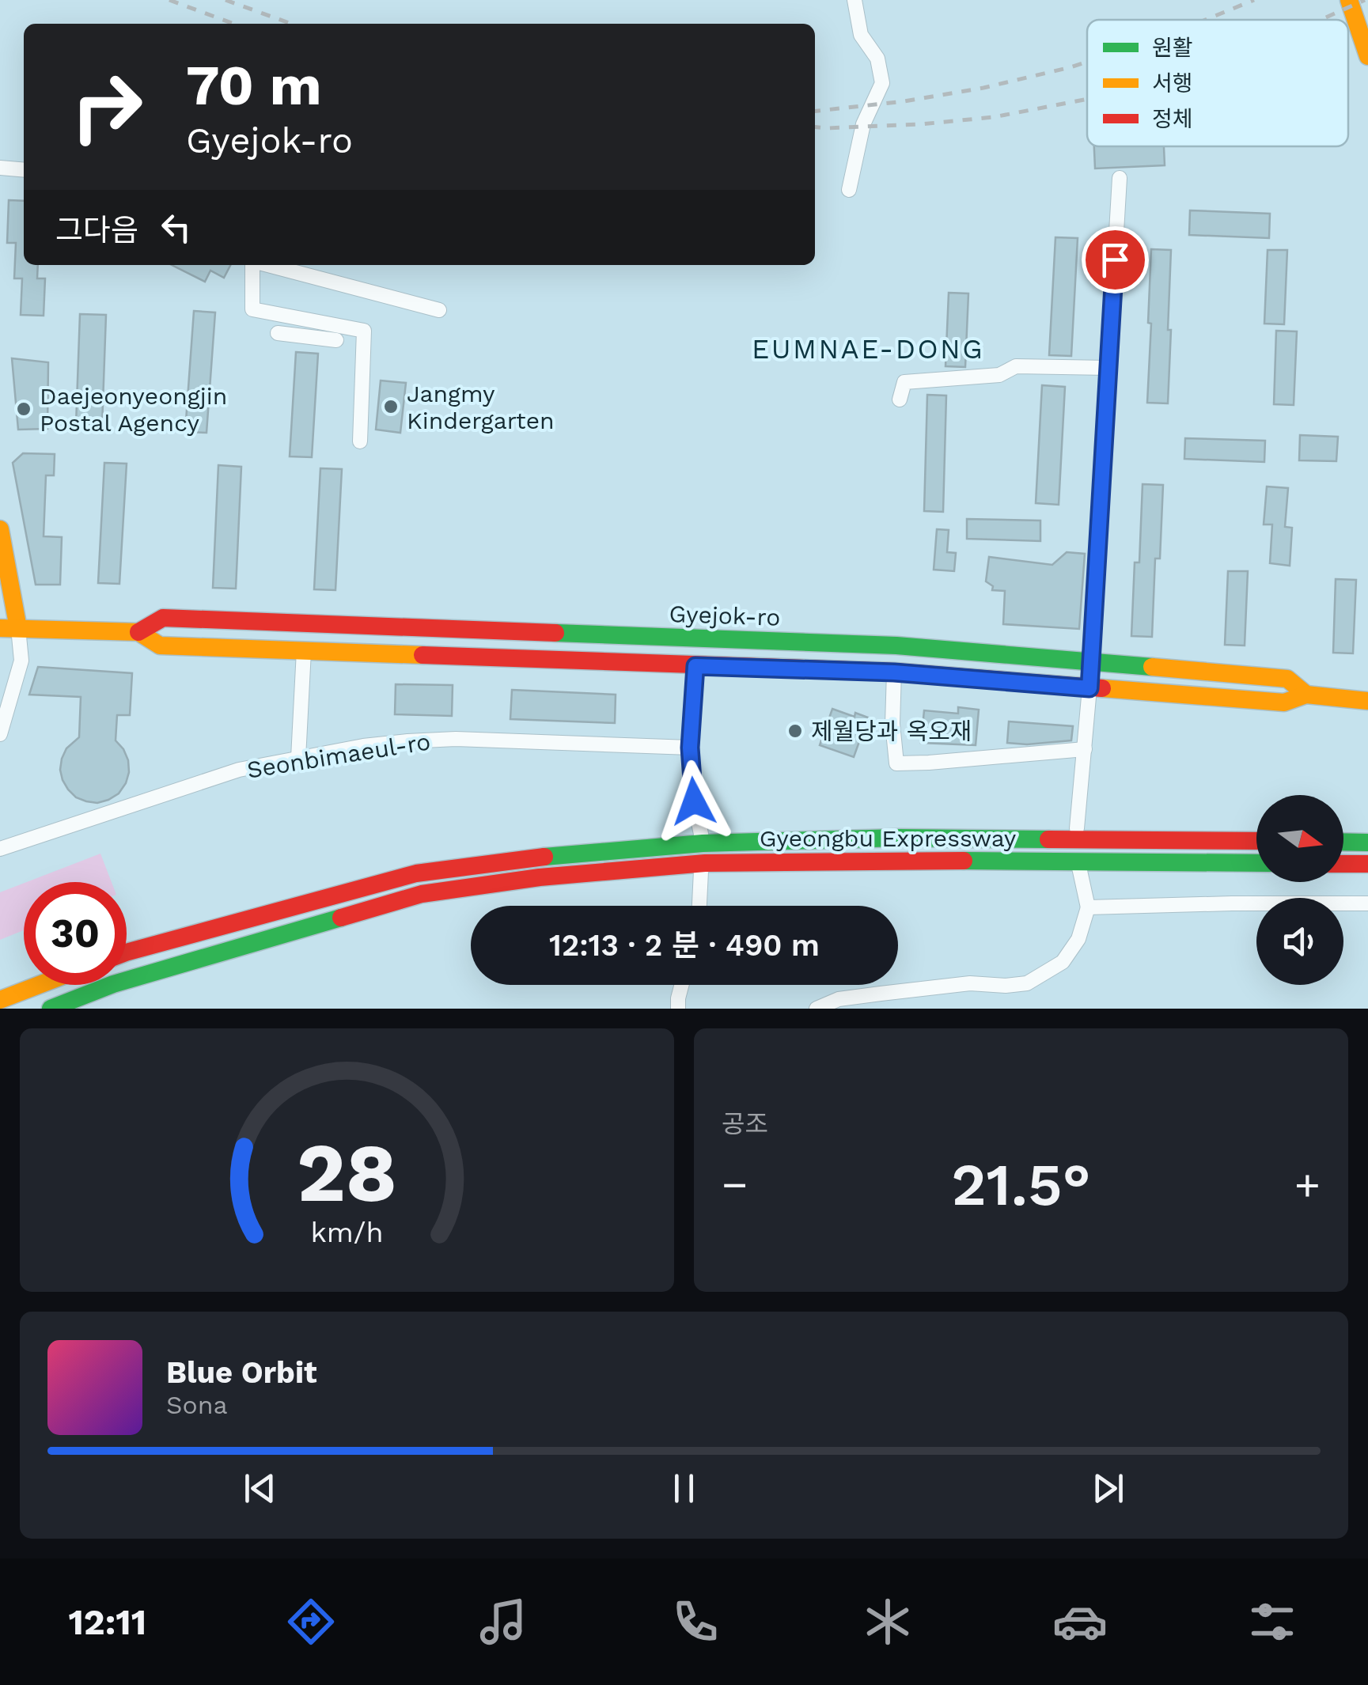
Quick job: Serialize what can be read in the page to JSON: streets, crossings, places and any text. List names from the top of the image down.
{
  "streets": {
    "main road": ["Gyejok-ro", "Gyeongbu Expressway"],
    "street": ["Seonbimaeul-ro"]
  },
  "districts": ["EUMNAE-DONG"],
  "places": ["Jangmy Kindergarten", "Daejeonyeongjin Postal Agency", "제월당과 옥오재"],
  "legend": ["원활", "서행", "정체"],
  "north": "right",
  "page": {
    "turn": ["70 m", "Gyejok-ro"],
    "then": "그다음",
    "limit": "30",
    "trip": "12:13 · 2 분 · 490 m",
    "tile": "공조",
    "heat": ["−", "21.5°", "+"],
    "song": ["Blue Orbit", "Sona"],
    "tabs": "12:11",
    "gauge": ["28", "km/h"]
  }
}
